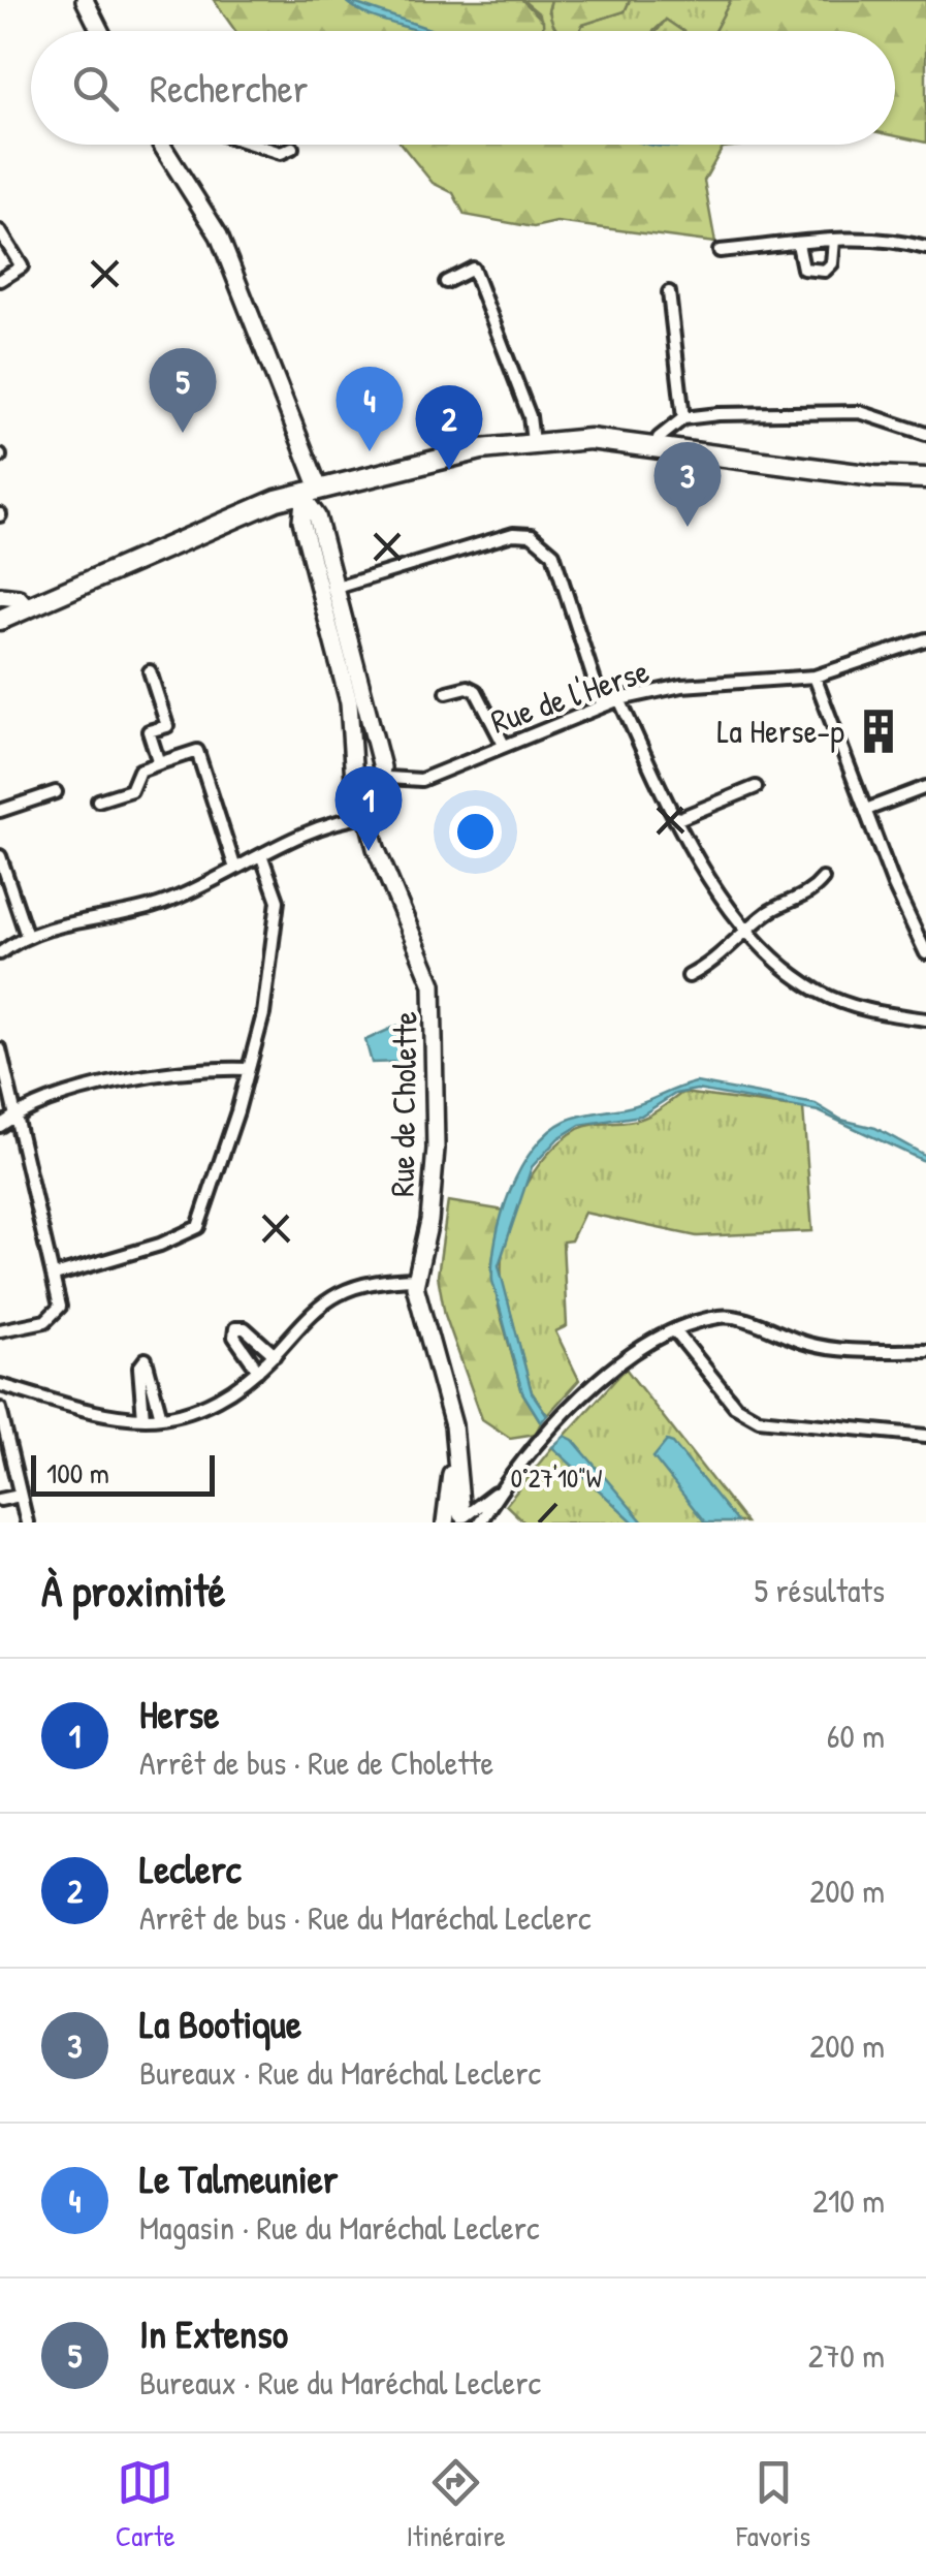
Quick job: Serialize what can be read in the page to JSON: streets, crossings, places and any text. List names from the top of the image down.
{
  "streets": {
    "street": ["Rue de l'Herse", "Rue de Cholette"]
  },
  "crossings": [
    ["Rue de l'Herse", "Rue de Cholette"]
  ],
  "places": {
    "building": ["La Herse-p"]
  },
  "scale_bar": "100 m",
  "page": {
    "search": "Rechercher",
    "pins": [
      "5",
      "4",
      "2",
      "3",
      "1"
    ],
    "scale": "100 m",
    "heading": ["À proximité", "5 résultats"],
    "list": [
      {
        "mark": "1",
        "name": "Herse",
        "note": "Arrêt de bus · Rue de Cholette",
        "value": "60 m"
      },
      {
        "mark": "2",
        "name": "Leclerc",
        "note": "Arrêt de bus · Rue du Maréchal Leclerc",
        "value": "200 m"
      },
      {
        "mark": "3",
        "name": "La Bootique",
        "note": "Bureaux · Rue du Maréchal Leclerc",
        "value": "200 m"
      },
      {
        "mark": "4",
        "name": "Le Talmeunier",
        "note": "Magasin · Rue du Maréchal Leclerc",
        "value": "210 m"
      },
      {
        "mark": "5",
        "name": "In Extenso",
        "note": "Bureaux · Rue du Maréchal Leclerc",
        "value": "270 m"
      }
    ],
    "nav": ["Carte", "Itinéraire", "Favoris"]
  },
  "coordinates": ["0°27'10\"W"]
}
